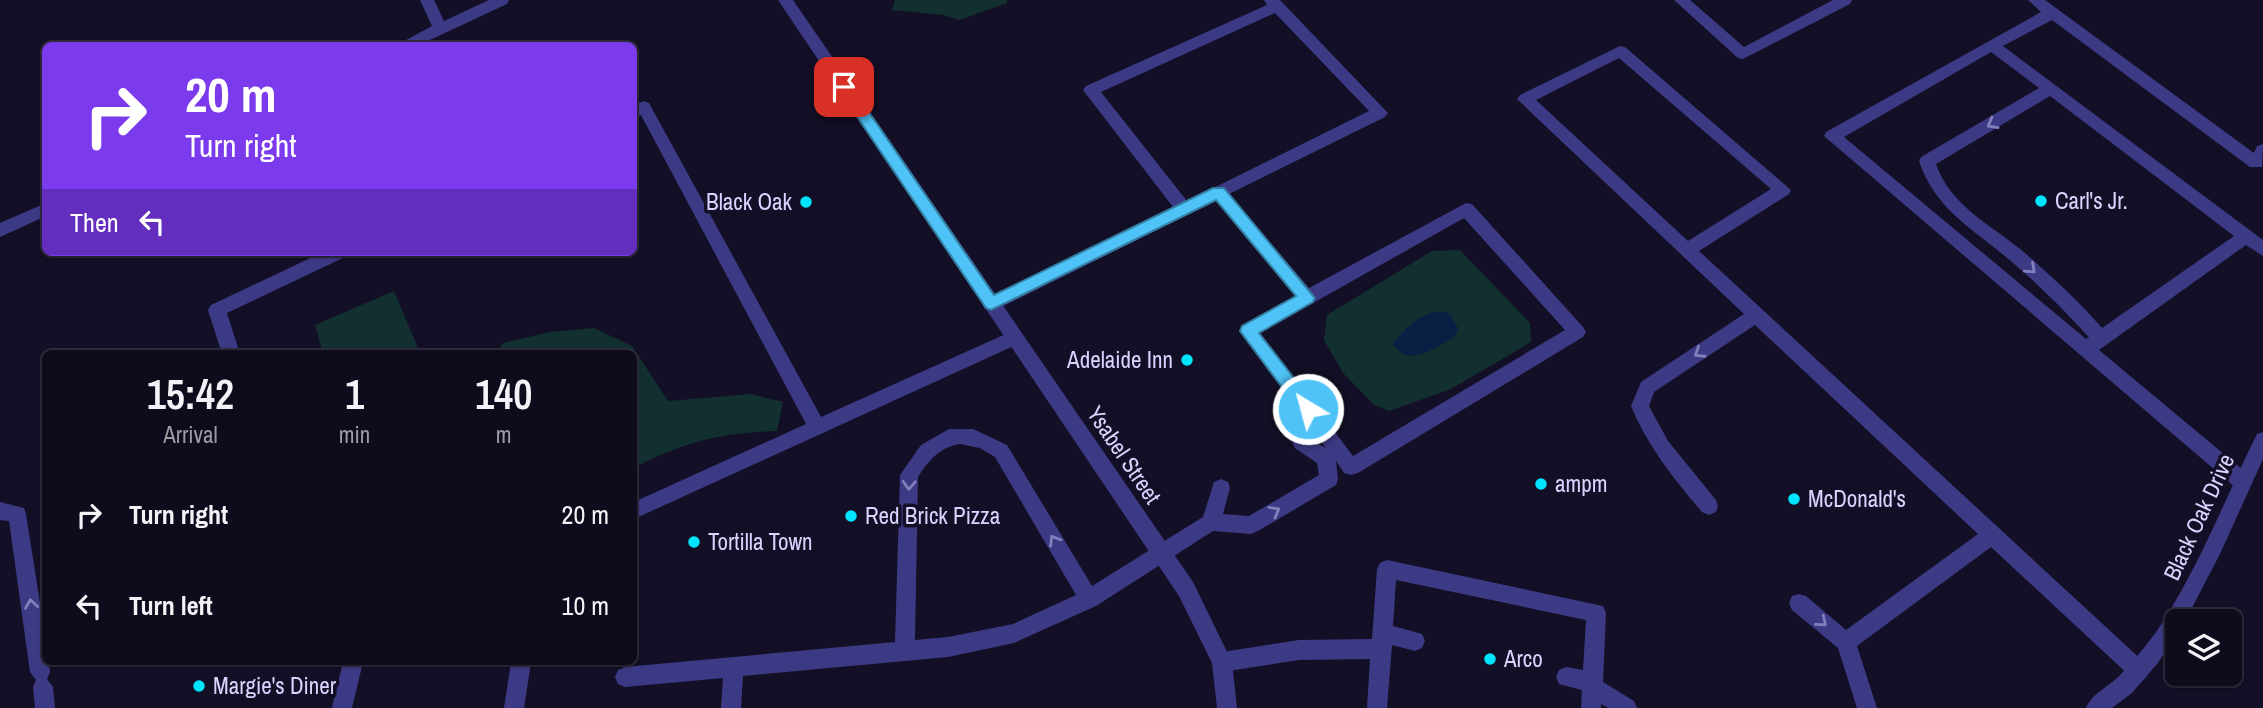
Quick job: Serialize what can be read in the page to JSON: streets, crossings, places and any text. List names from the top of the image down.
{
  "streets": {
    "street": ["Ysabel Street", "Black Oak Drive"]
  },
  "places": [
    "Carl's Jr.",
    "Black Oak",
    "Adelaide Inn",
    "ampm",
    "McDonald's",
    "Red Brick Pizza",
    "Tortilla Town",
    "Arco",
    "Margie's Diner"
  ],
  "page": {
    "turn": ["20 m", "Turn right"],
    "then": "Then",
    "eta": [
      "15:42",
      "Arrival",
      "1",
      "min",
      "140",
      "m"
    ],
    "list": [
      {
        "name": "Turn right",
        "value": "20 m"
      },
      {
        "name": "Turn left",
        "value": "10 m"
      }
    ]
  }
}
